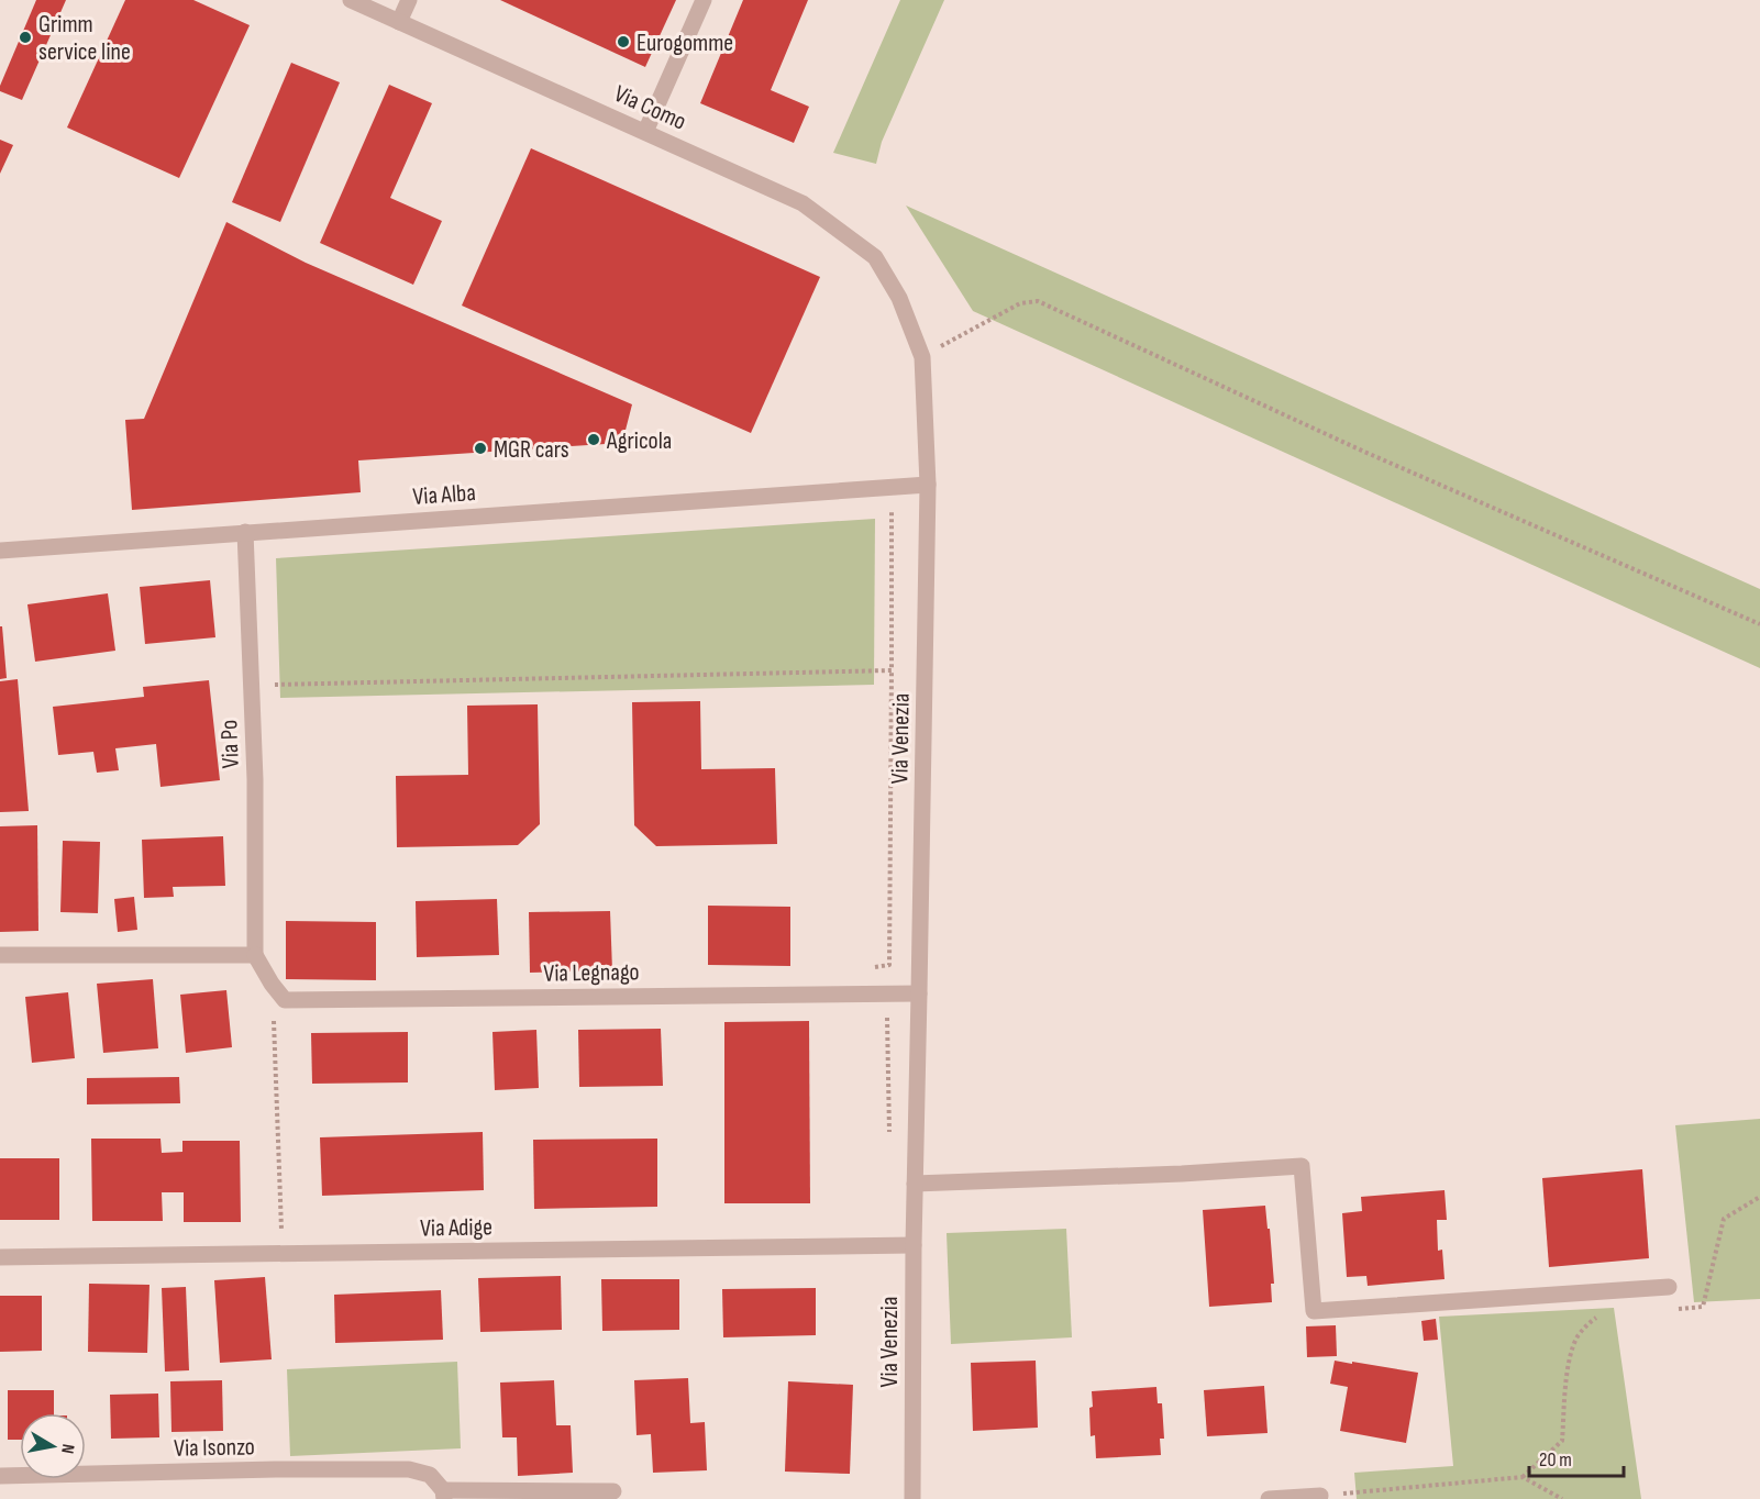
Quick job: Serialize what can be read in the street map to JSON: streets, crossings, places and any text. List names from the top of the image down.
{
  "streets": {
    "street": [
      "Via Como",
      "Via Alba",
      "Via Venezia",
      "Via Po",
      "Via Legnago",
      "Via Adige",
      "Via Isonzo"
    ]
  },
  "crossings": [
    ["Via Como", "Via Venezia"],
    ["Via Alba", "Via Venezia"],
    ["Via Alba", "Via Po"],
    ["Via Venezia", "Via Legnago"],
    ["Via Venezia", "Via Adige"],
    ["Via Po", "Via Legnago"]
  ],
  "places": [
    "Grimm service line",
    "Eurogomme",
    "Agricola",
    "MGR cars"
  ],
  "scale_bar": "20 m",
  "north": "right"
}
